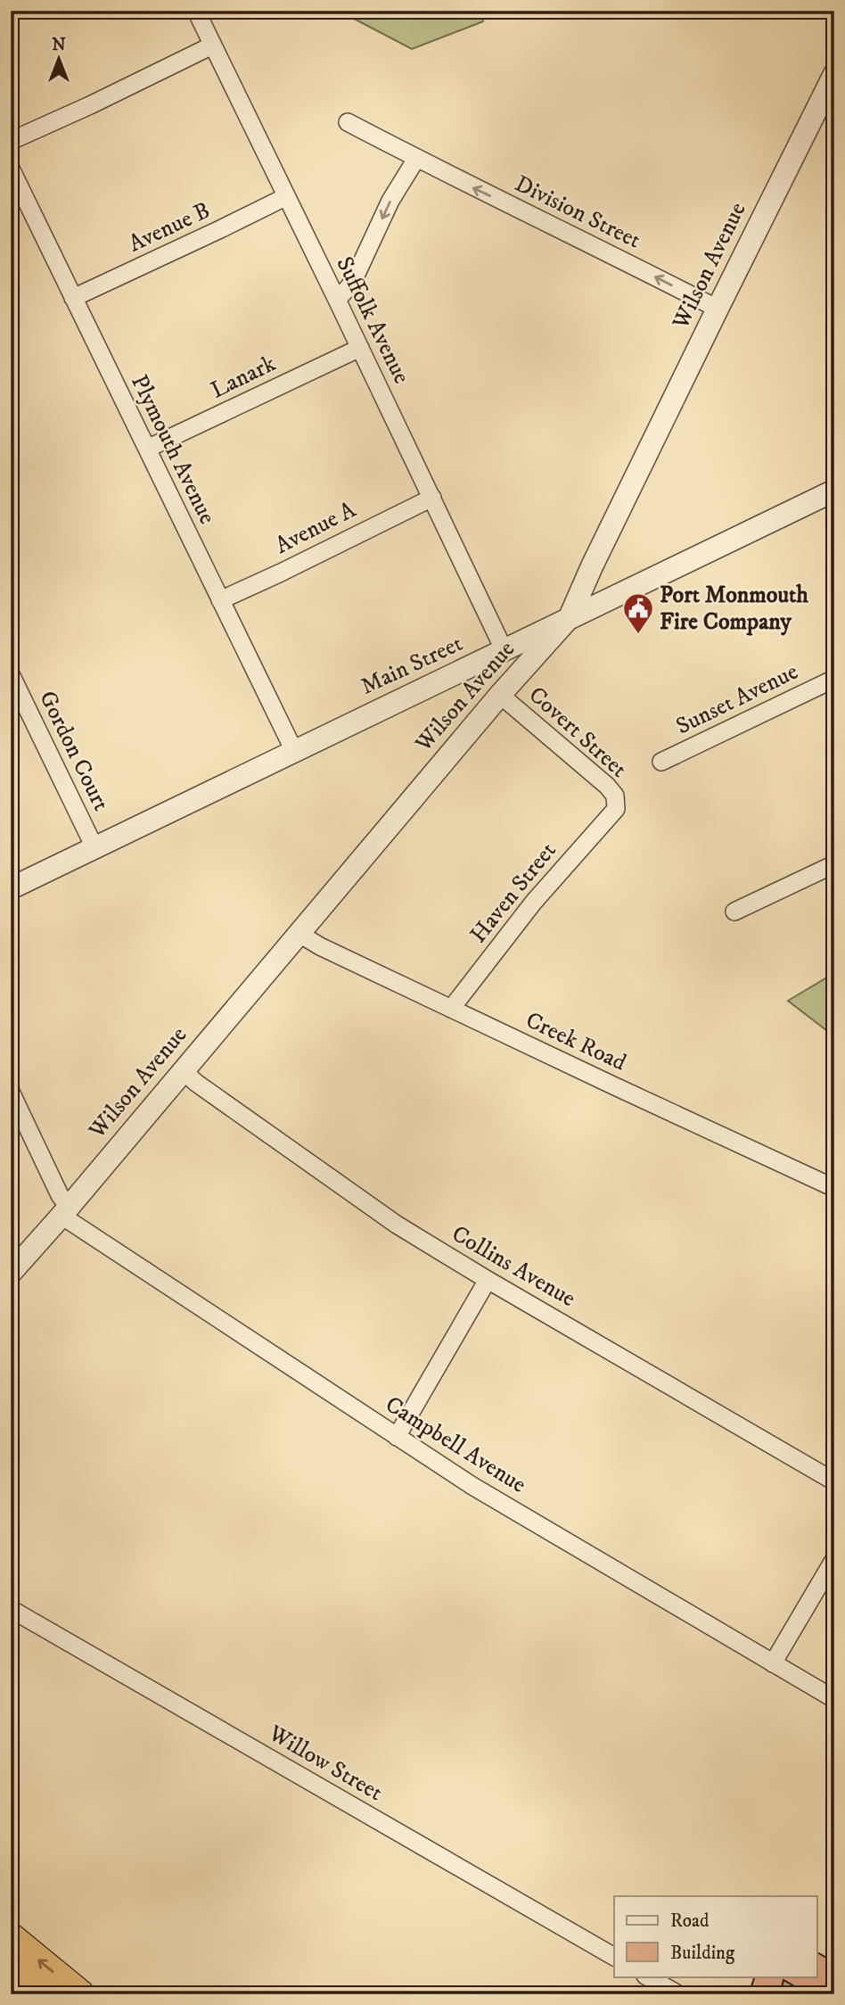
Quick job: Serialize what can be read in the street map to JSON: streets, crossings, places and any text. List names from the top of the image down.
{
  "streets": {
    "street": [
      "Division Street",
      "Avenue B",
      "Wilson Avenue",
      "Suffolk Avenue",
      "Lanark",
      "Plymouth Avenue",
      "Avenue A",
      "Main Street",
      "Sunset Avenue",
      "Covert Street",
      "Gordon Court",
      "Haven Street",
      "Creek Road",
      "Collins Avenue",
      "Campbell Avenue",
      "Willow Street"
    ]
  },
  "crossings": [
    ["Division Street", "Wilson Avenue"],
    ["Avenue B", "Suffolk Avenue"],
    ["Avenue B", "Plymouth Avenue"],
    ["Wilson Avenue", "Main Street"],
    ["Wilson Avenue", "Covert Street"],
    ["Wilson Avenue", "Creek Road"],
    ["Wilson Avenue", "Collins Avenue"],
    ["Wilson Avenue", "Campbell Avenue"],
    ["Suffolk Avenue", "Lanark"],
    ["Suffolk Avenue", "Avenue A"],
    ["Suffolk Avenue", "Main Street"],
    ["Lanark", "Plymouth Avenue"],
    ["Plymouth Avenue", "Avenue A"],
    ["Plymouth Avenue", "Main Street"],
    ["Main Street", "Gordon Court"],
    ["Covert Street", "Haven Street"],
    ["Haven Street", "Creek Road"]
  ],
  "one_way": ["Division Street"],
  "places": {
    "public building": ["Port Monmouth Fire Company"]
  },
  "legend": ["Road", "Building"],
  "north": "top"
}
